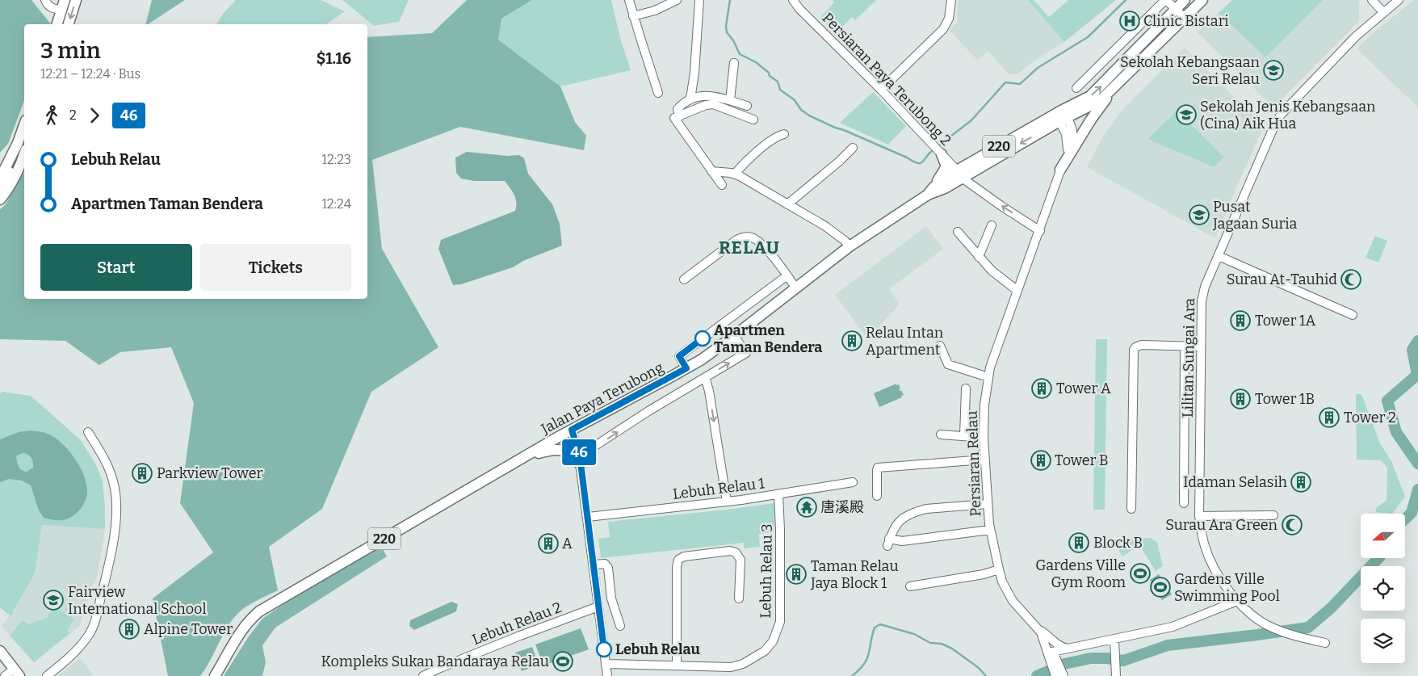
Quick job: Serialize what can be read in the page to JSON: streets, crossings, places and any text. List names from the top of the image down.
{
  "streets": {
    "main road": ["220", "Jalan Paya Terubong"],
    "street": [
      "Persiaran Paya Terubong 2",
      "Lilitan Sungai Ara",
      "Persiaran Relau",
      "Lebuh Relau 1",
      "Lebuh Relau 3",
      "Lebuh Relau 2"
    ]
  },
  "crossings": [
    ["Persiaran Paya Terubong 2", "Jalan Paya Terubong"],
    ["Persiaran Paya Terubong 2", "Persiaran Relau"],
    ["Jalan Paya Terubong", "Persiaran Relau"],
    ["Lebuh Relau 1", "Lebuh Relau 3"]
  ],
  "districts": ["RELAU"],
  "places": {
    "hospital": ["Clinic Bistari"],
    "school or university": [
      "Sekolah Kebangsaan Seri Relau",
      "Sekolah Jenis Kebangsaan (Cina) Aik Hua",
      "Pusat Jagaan Suria",
      "Fairview International School"
    ],
    "mosque": ["Surau At-Tauhid", "Surau Ara Green"],
    "building": [
      "Tower 1A",
      "Relau Intan Apartment",
      "Tower A",
      "Tower 1B",
      "Tower 2",
      "Tower B",
      "Parkview Tower",
      "Idaman Selasih",
      "Block B",
      "A",
      "Taman Relau Jaya Block 1",
      "Alpine Tower"
    ],
    "other": ["Apartmen Taman Bendera", "Lebuh Relau"],
    "temple": ["唐溪殿"],
    "sports": ["Gardens Ville Gym Room", "Gardens Ville Swimming Pool", "Kompleks Sukan Bandaraya Relau"]
  },
  "lines": ["bus line 46"],
  "north": "left",
  "page": {
    "on_map": "46",
    "heading": ["3 min", "12:21 – 12:24 · Bus", "$1.16"],
    "legs": ["2", "46"],
    "list": [
      {
        "name": "Lebuh Relau",
        "value": "12:23"
      },
      {
        "name": "Apartmen Taman Bendera",
        "value": "12:24"
      }
    ],
    "buttons": ["Start", "Tickets"]
  }
}
